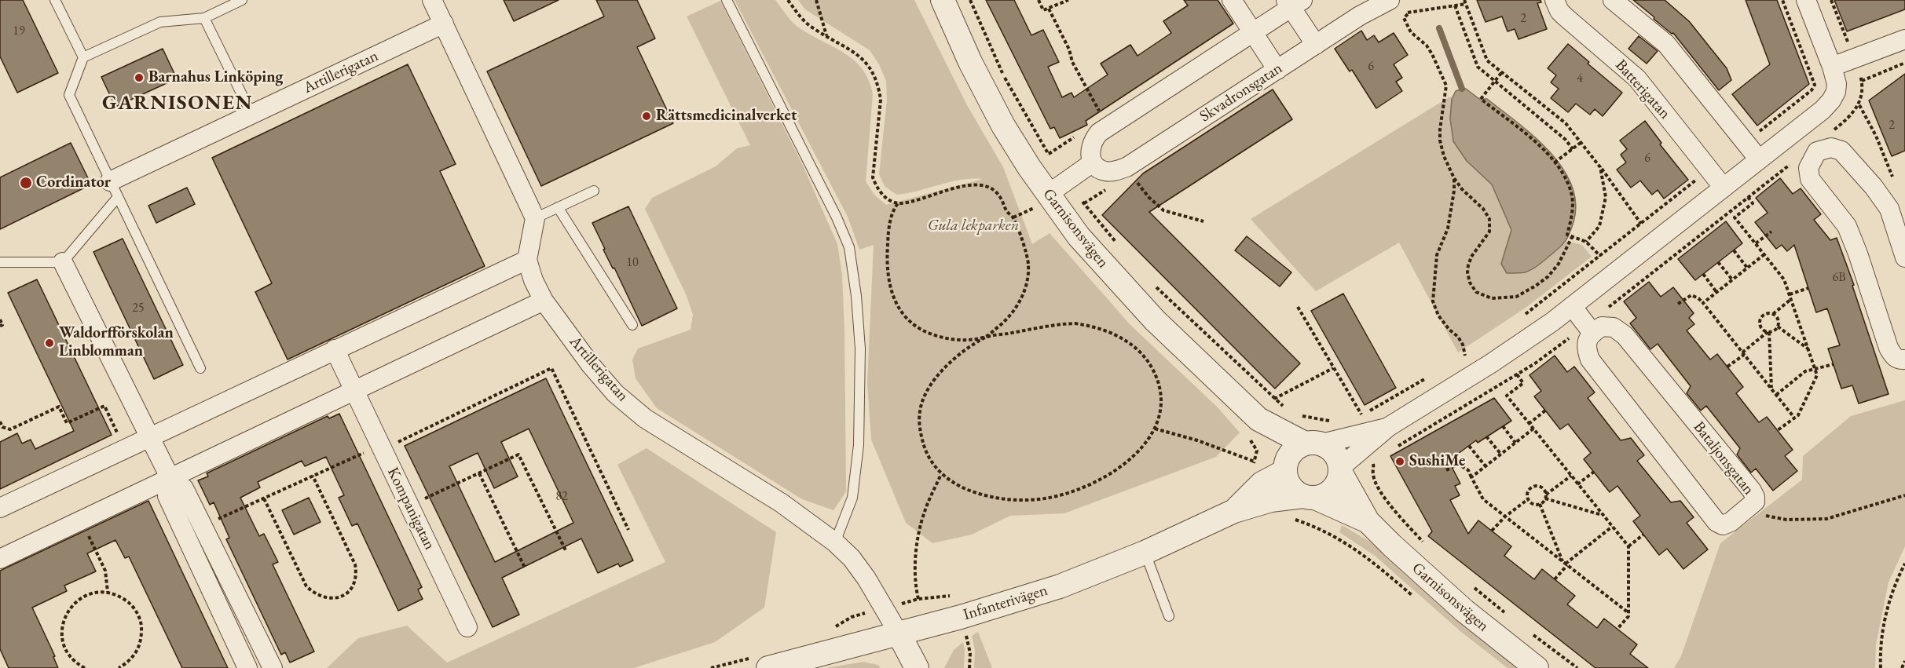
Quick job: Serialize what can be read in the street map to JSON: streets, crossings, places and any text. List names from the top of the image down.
{
  "streets": {
    "street": [
      "Artillerigatan",
      "Batterigatan",
      "Skvadronsgatan",
      "Garnisonsvägen",
      "Bataljonsgatan",
      "Kompanigatan",
      "Infanterivägen"
    ]
  },
  "crossings": [
    ["Artillerigatan", "Infanterivägen"],
    ["Garnisonsvägen", "Infanterivägen"]
  ],
  "districts": ["GARNISONEN"],
  "parks": ["Gula lekparken"],
  "places": [
    "Barnahus Linköping",
    "Rättsmedicinalverket",
    "Cordinator",
    "Waldorfförskolan Linblomman",
    "SushiMe"
  ],
  "house_numbers": [
    "2",
    "19",
    "6",
    "4",
    "2",
    "6",
    "10",
    "6B",
    "25",
    "82"
  ]
}
